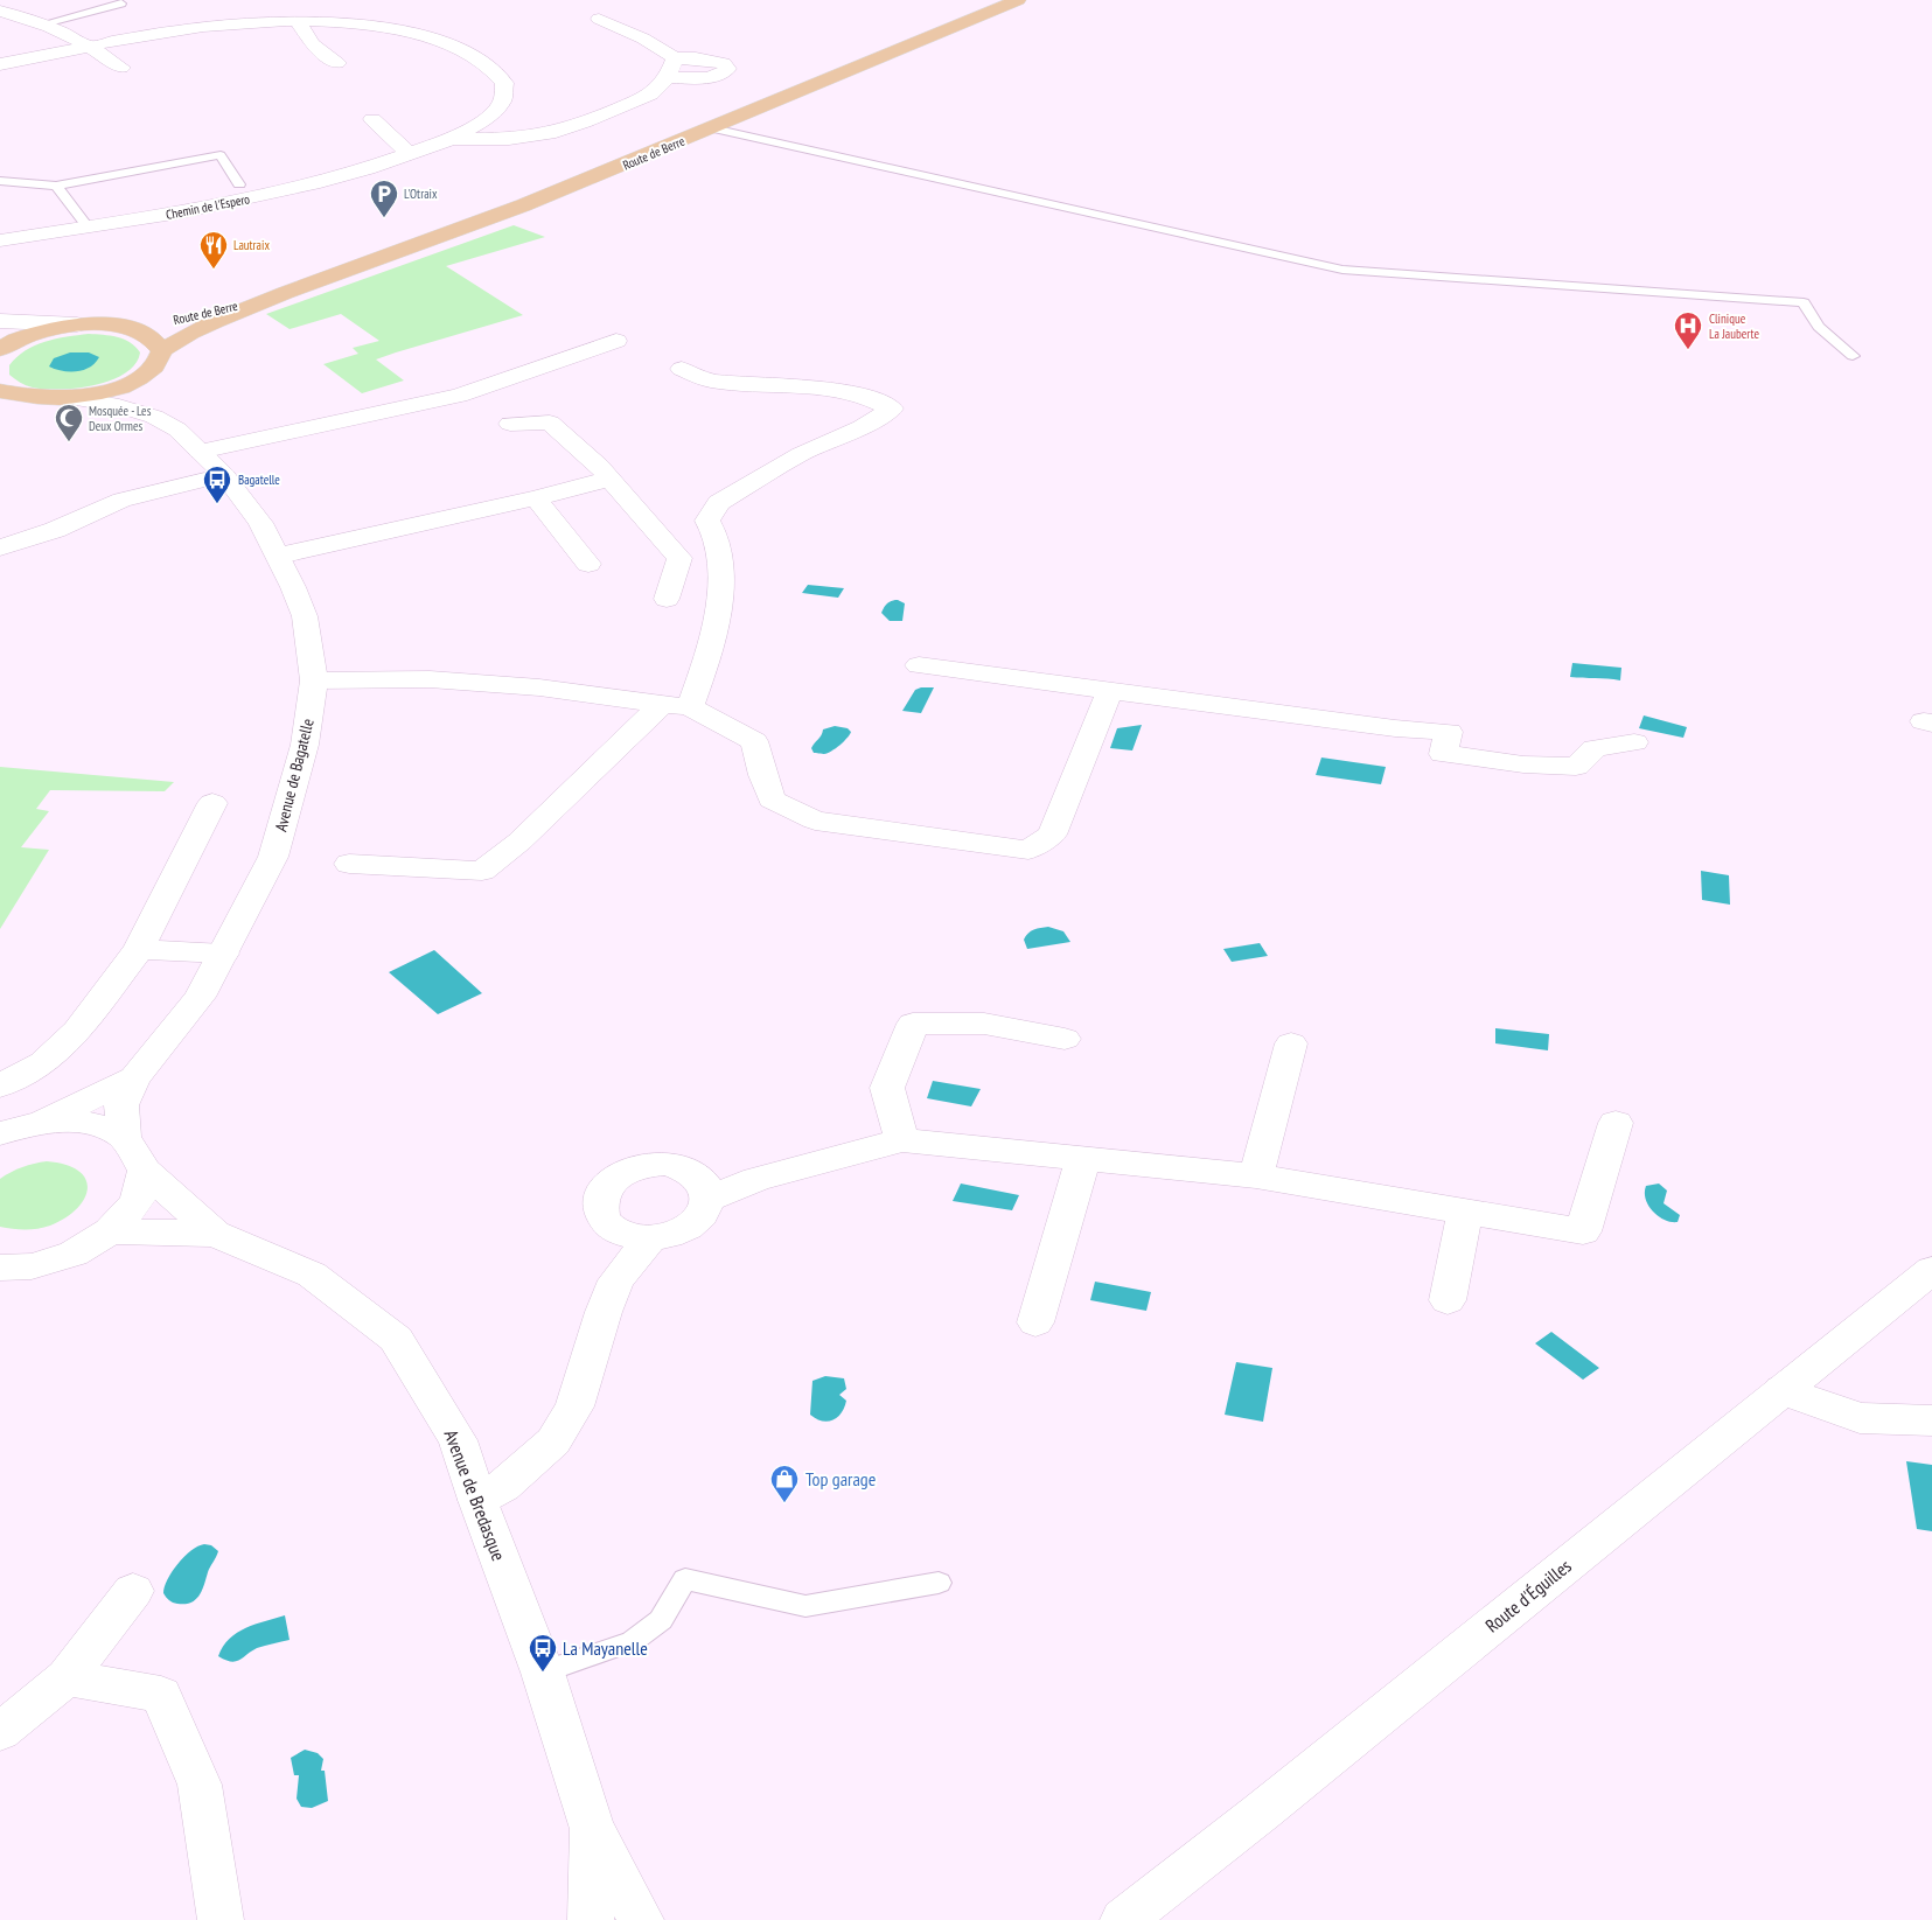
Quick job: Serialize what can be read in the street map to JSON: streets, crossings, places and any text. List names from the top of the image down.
{
  "streets": {
    "main road": ["Route de Berre"],
    "street": [
      "Chemin de l'Espero",
      "Avenue de Bagatelle",
      "Avenue de Bredasque",
      "Route d'Éguilles"
    ]
  },
  "crossings": [
    ["Avenue de Bagatelle", "Avenue de Bredasque"]
  ],
  "places": {
    "parking": ["L'Otraix"],
    "restaurant": ["Lautraix"],
    "hospital": ["Clinique La Jauberte"],
    "mosque": ["Mosquée - Les Deux Ormes"],
    "bus stop": ["Bagatelle", "La Mayanelle"],
    "shop": ["Top garage"]
  }
}
